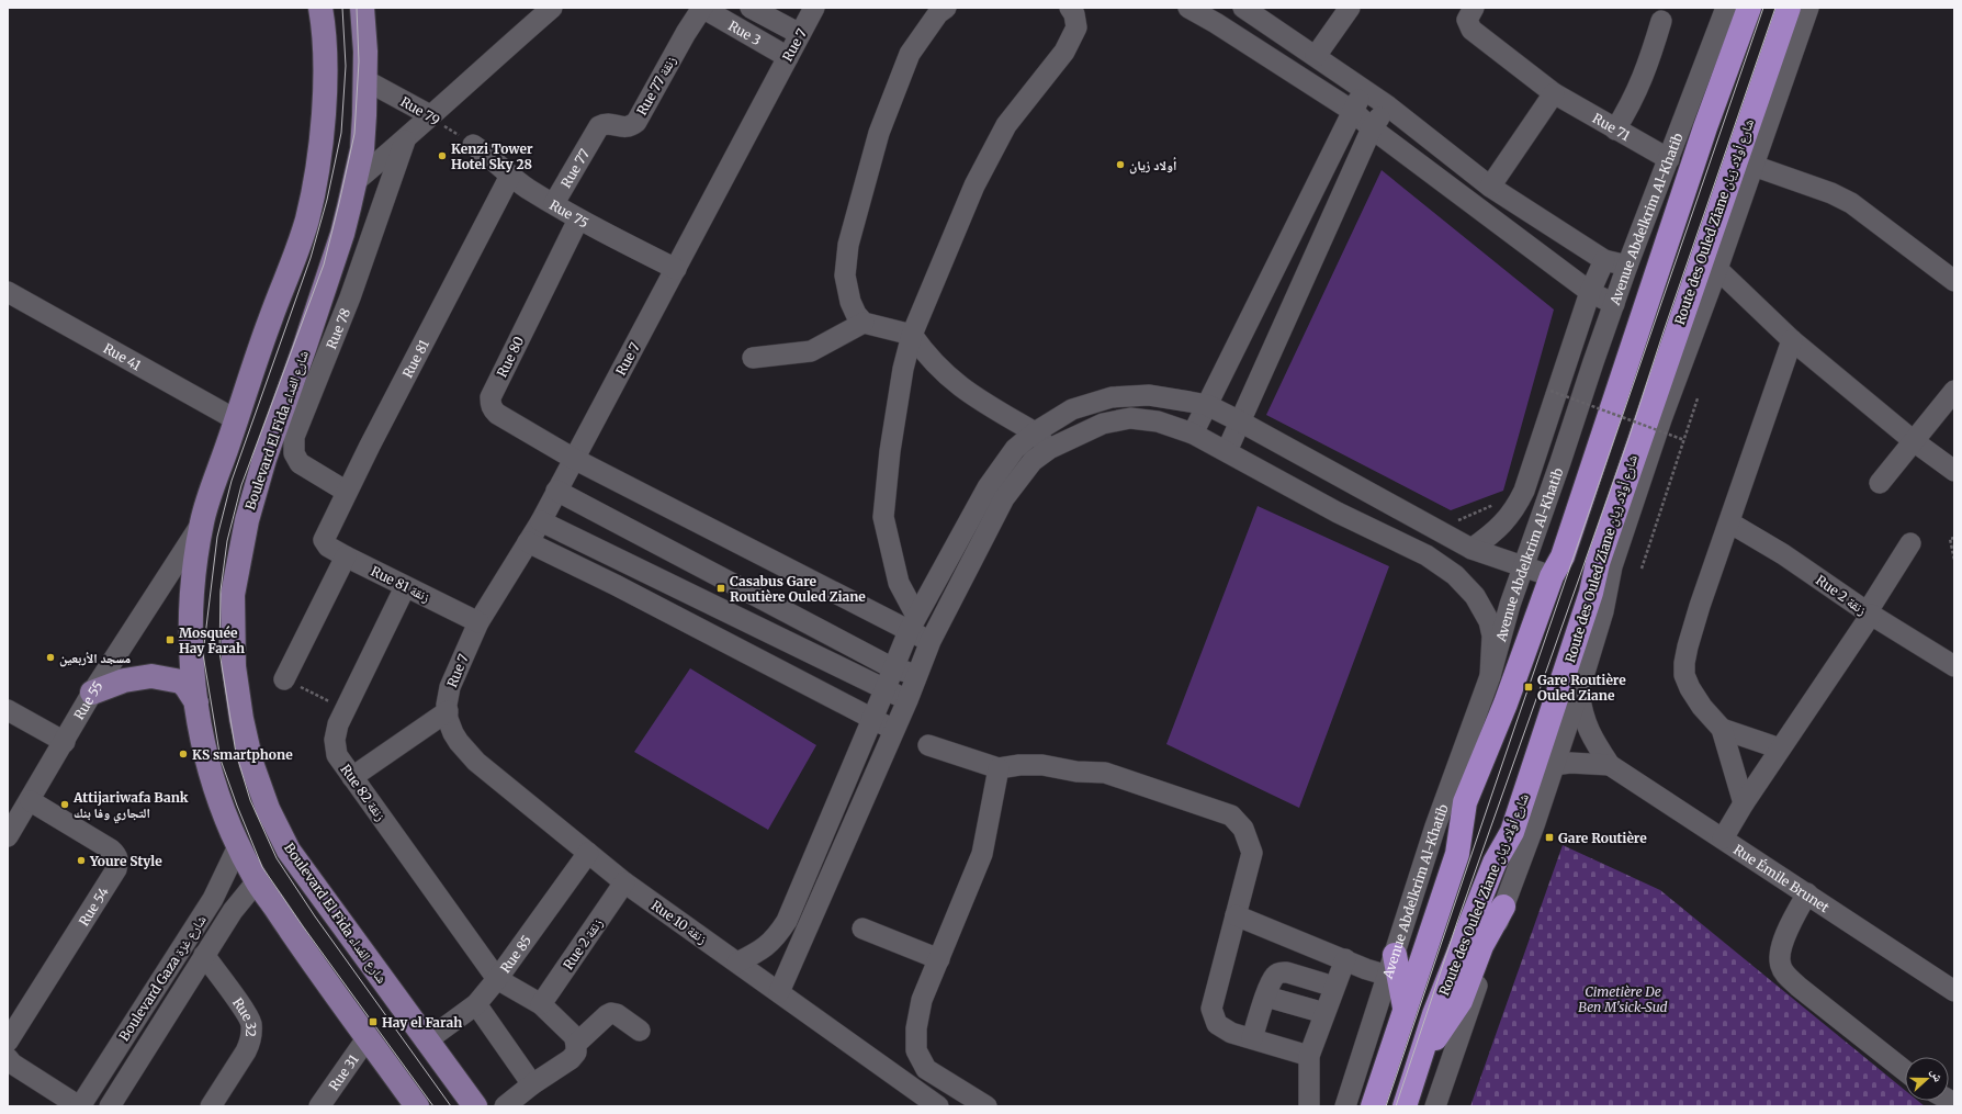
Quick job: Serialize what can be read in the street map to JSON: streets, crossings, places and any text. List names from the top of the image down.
{
  "streets": {
    "highway": ["Route des Ouled Ziane شارع أولاد زيان"],
    "main road": ["Boulevard El Fida شارع الفداء"],
    "street": [
      "Rue 3",
      "Rue 7",
      "Rue 77 زنقة",
      "Rue 79",
      "Rue 71",
      "Rue 77",
      "Rue 75",
      "Avenue Abdelkrim Al-Khatib",
      "Rue 78",
      "Rue 41",
      "Rue 80",
      "Rue 81",
      "Rue 81 زنقة",
      "Rue 2 زنقة",
      "Rue 55",
      "Rue 82 زنقة",
      "Rue Émile Brunet",
      "Rue 54",
      "Rue 10 زنقة",
      "Rue 85",
      "Boulevard Gaza شارع غزة",
      "Rue 32",
      "Rue 31"
    ]
  },
  "crossings": [
    ["Rue 3", "Rue 7"],
    ["Rue 3", "Rue 77 زنقة"],
    ["Rue 7", "Rue 75"],
    ["Rue 7", "Rue 80"],
    ["Rue 7", "Rue 81 زنقة"],
    ["Rue 7", "Rue 10 زنقة"],
    ["Rue 77 زنقة", "Rue 77"],
    ["Rue 79", "Rue 75"],
    ["Rue 79", "Rue 78"],
    ["Rue 79", "Boulevard El Fida شارع الفداء"],
    ["Rue 71", "Avenue Abdelkrim Al-Khatib"],
    ["Rue 77", "Rue 75"],
    ["Rue 75", "Rue 80"],
    ["Rue 75", "Rue 81"],
    ["Rue 78", "Rue 81"],
    ["Rue 78", "Boulevard El Fida شارع الفداء"],
    ["Rue 81", "Rue 81 زنقة"],
    ["Boulevard El Fida شارع الفداء", "Rue 85"],
    ["Rue 81 زنقة", "Rue 82 زنقة"],
    ["Rue 2 زنقة", "Rue 10 زنقة"],
    ["Rue 55", "Rue 54"],
    ["Rue 82 زنقة", "Rue 85"],
    ["Rue 10 زنقة", "Rue 85"],
    ["Boulevard Gaza شارع غزة", "Rue 32"]
  ],
  "parks": ["Cimetière De Ben M'sick-Sud"],
  "places": {
    "other": [
      "Kenzi Tower Hotel Sky 28",
      "أولاد زيان",
      "مسجد الأربعين",
      "KS smartphone",
      "Attijariwafa Bank التجاري وفا بنك",
      "Youre Style"
    ],
    "transit": [
      "Casabus Gare Routière Ouled Ziane",
      "Mosquée Hay Farah",
      "Gare Routière Ouled Ziane",
      "Gare Routière",
      "Hay el Farah"
    ]
  },
  "north": "right"
}
